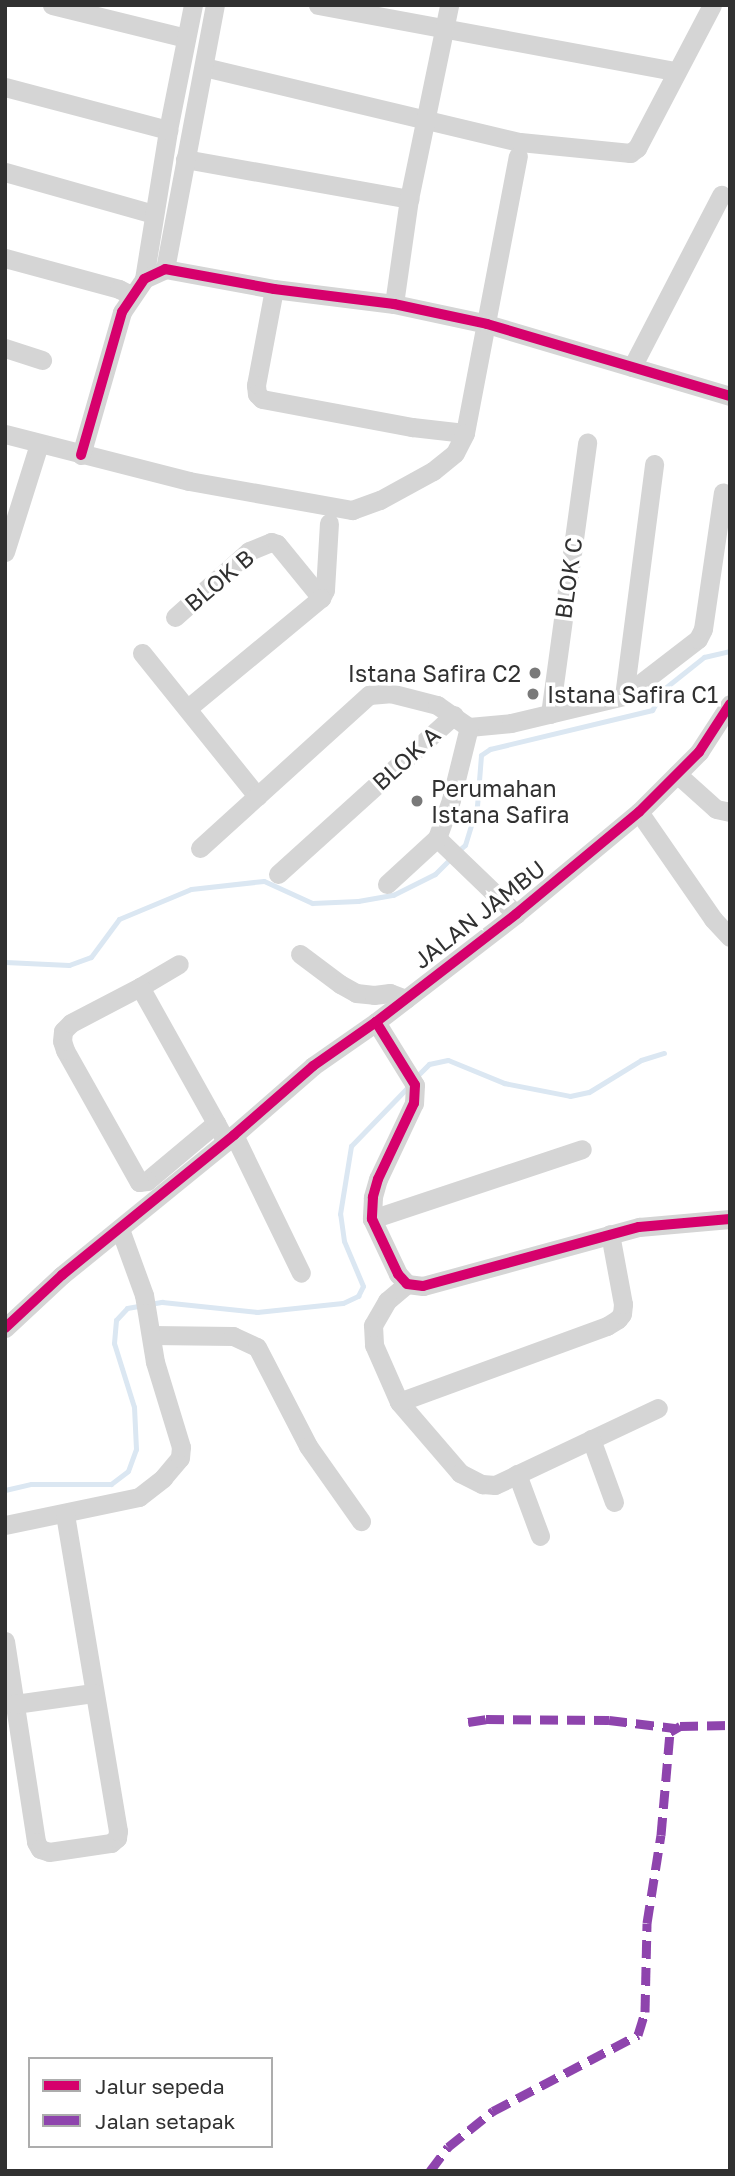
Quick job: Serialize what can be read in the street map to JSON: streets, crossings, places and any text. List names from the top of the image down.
{
  "streets": {
    "street": [
      "BLOK C",
      "BLOK B",
      "BLOK A",
      "JALAN JAMBU"
    ]
  },
  "places": ["Istana Safira C2", "Istana Safira C1", "Perumahan Istana Safira"],
  "legend": ["Jalur sepeda", "Jalan setapak"]
}
